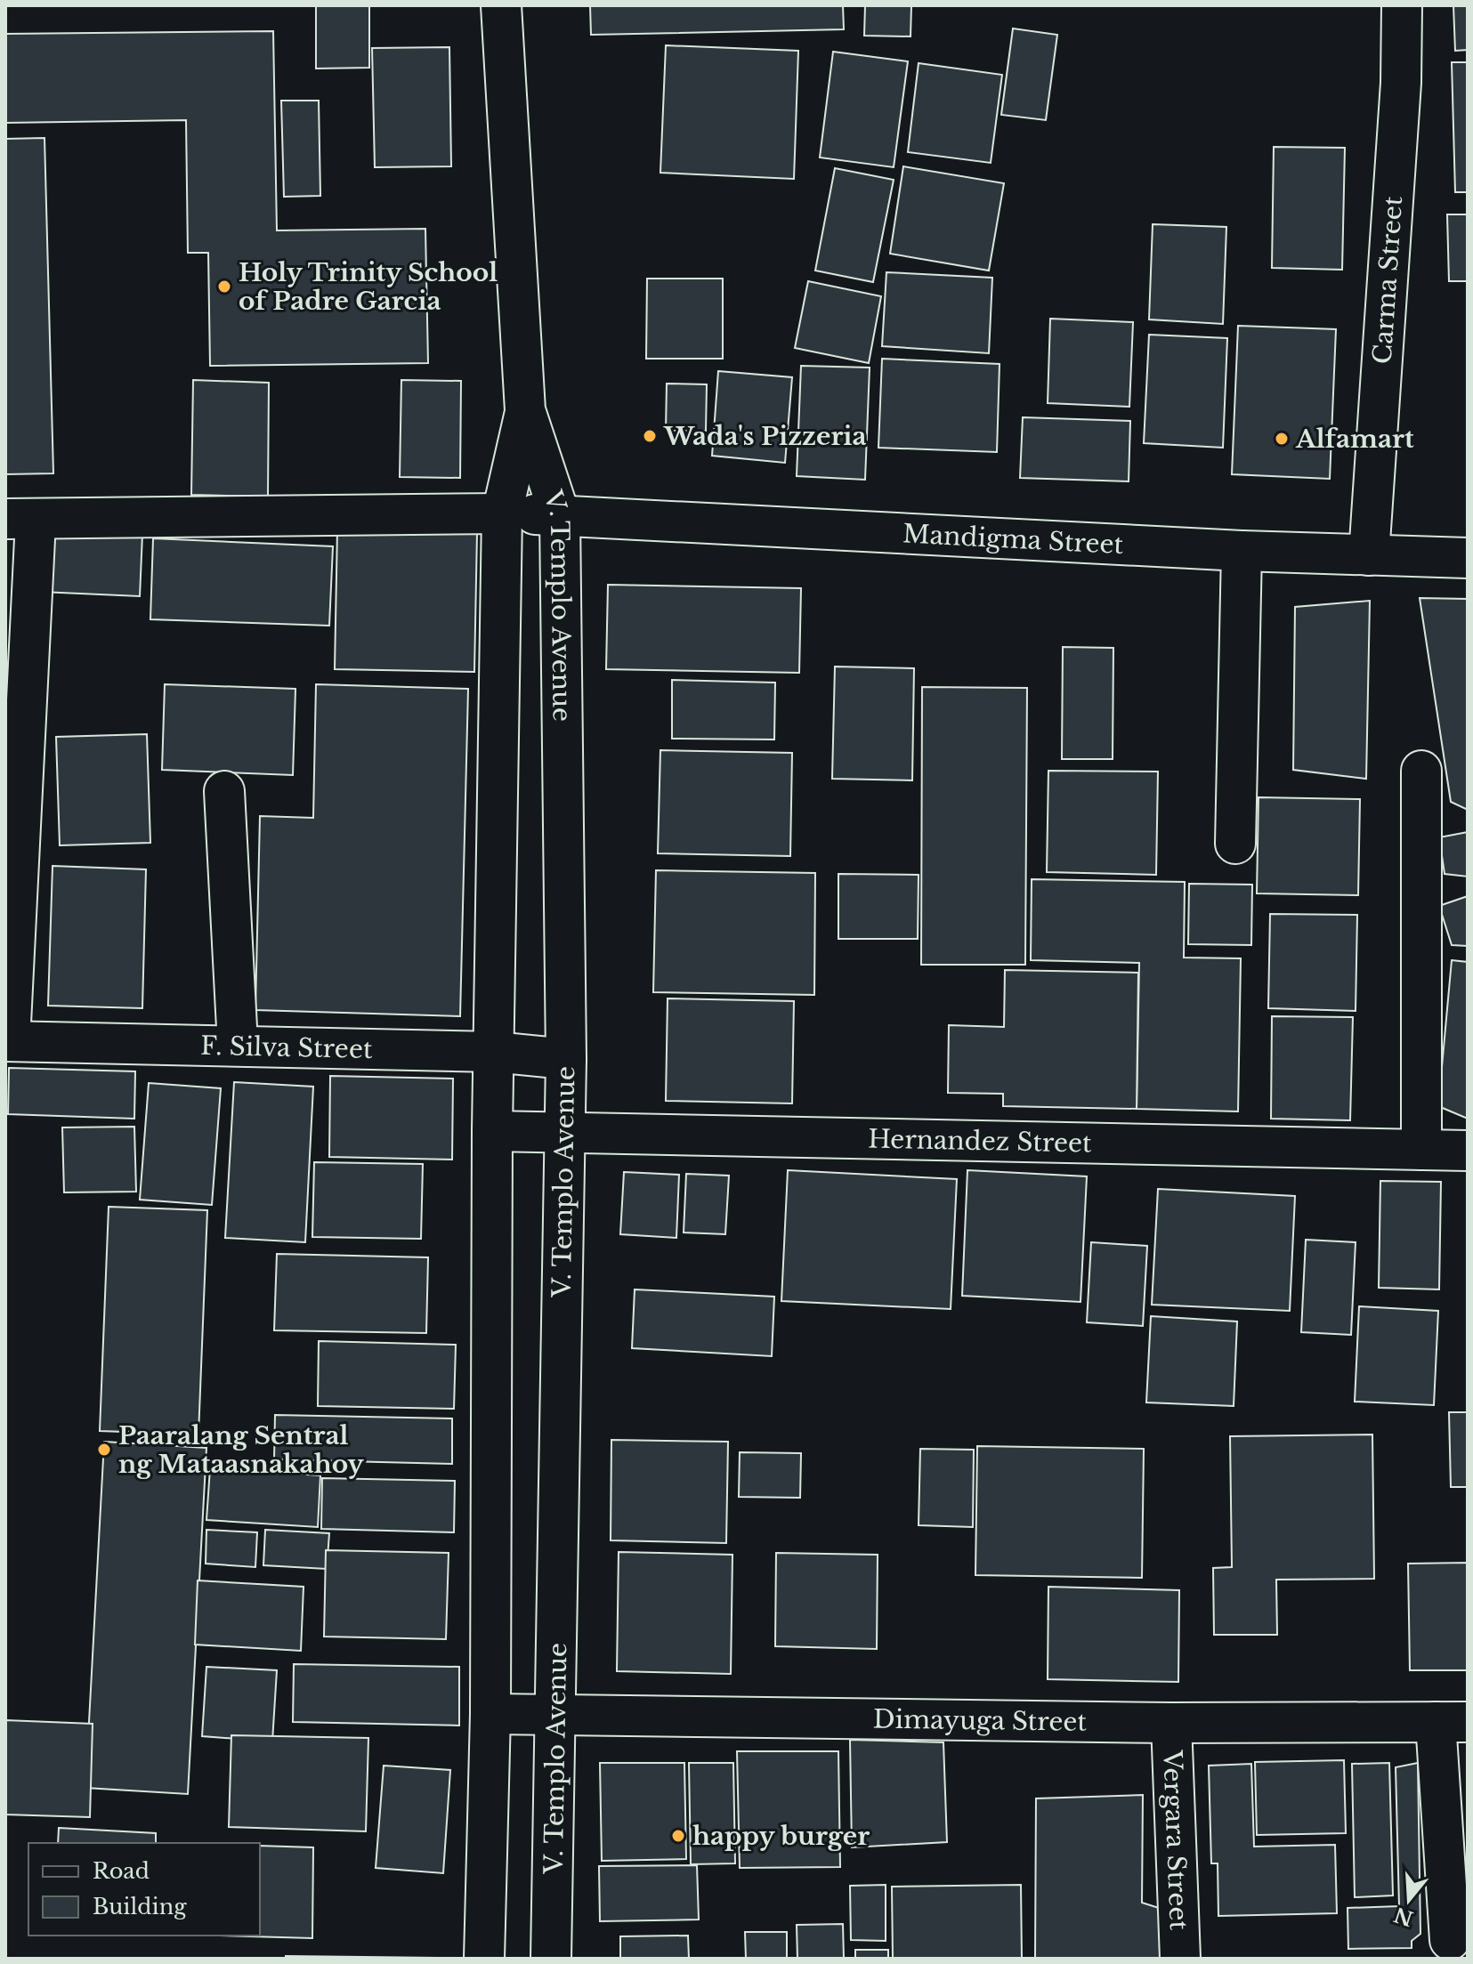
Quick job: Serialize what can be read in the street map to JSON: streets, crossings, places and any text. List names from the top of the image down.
{
  "streets": {
    "street": [
      "Carma Street",
      "Mandigma Street",
      "V. Templo Avenue",
      "F. Silva Street",
      "Hernandez Street",
      "Dimayuga Street",
      "Vergara Street"
    ]
  },
  "crossings": [
    ["Carma Street", "Mandigma Street"],
    ["Mandigma Street", "V. Templo Avenue"],
    ["V. Templo Avenue", "F. Silva Street"],
    ["V. Templo Avenue", "Hernandez Street"],
    ["V. Templo Avenue", "Dimayuga Street"],
    ["Dimayuga Street", "Vergara Street"]
  ],
  "places": [
    "Holy Trinity School of Padre Garcia",
    "Wada's Pizzeria",
    "Alfamart",
    "Paaralang Sentral ng Mataasnakahoy",
    "happy burger"
  ],
  "legend": ["Road", "Building"],
  "north": "bottom"
}
